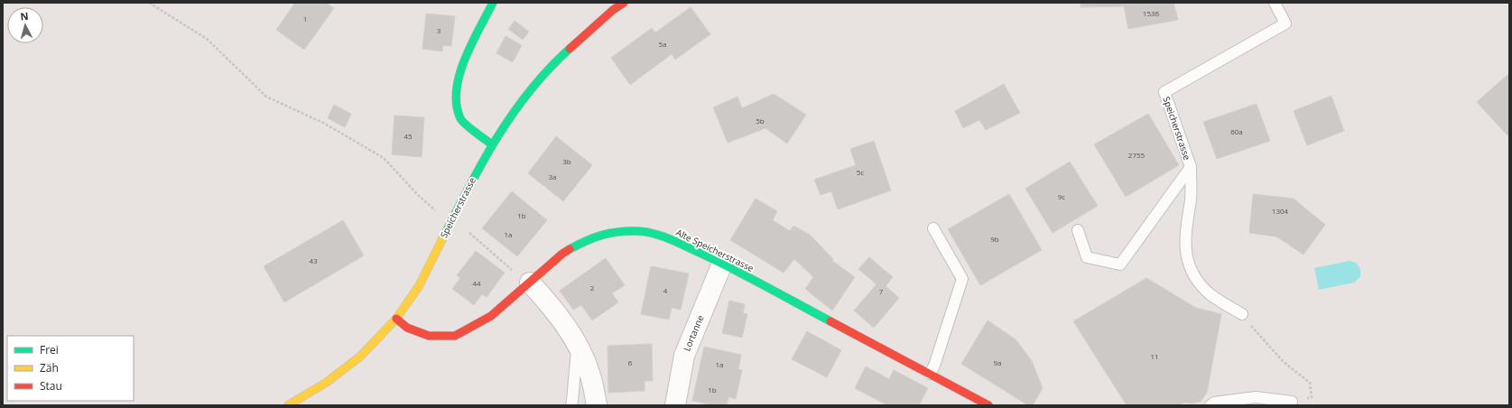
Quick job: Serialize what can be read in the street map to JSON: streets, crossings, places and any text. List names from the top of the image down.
{
  "streets": {
    "street": ["Speicherstrasse", "Alte Speicherstrasse", "Lortanne"]
  },
  "crossings": [
    ["Speicherstrasse", "Alte Speicherstrasse"],
    ["Alte Speicherstrasse", "Lortanne"]
  ],
  "house_numbers": [
    "1536",
    "1",
    "3",
    "5a",
    "5b",
    "60a",
    "45",
    "2755",
    "3b",
    "5c",
    "3a",
    "9c",
    "1304",
    "1b",
    "1a",
    "9b",
    "43",
    "44",
    "2",
    "4",
    "7",
    "11",
    "6",
    "9a",
    "1a",
    "1b"
  ],
  "legend": ["Frei", "Zäh", "Stau"],
  "north": "top"
}
